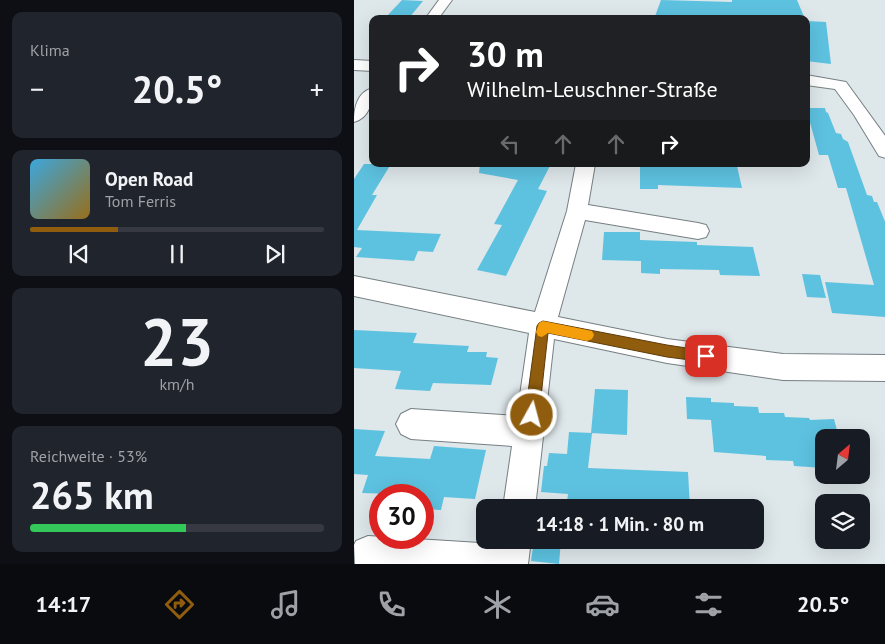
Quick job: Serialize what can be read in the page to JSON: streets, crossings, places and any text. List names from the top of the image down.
{
  "north": "top right",
  "page": {
    "tile": [
      "Klima",
      ["23", "km/h"],
      ["Reichweite · 53%", "265 km"]
    ],
    "turn": ["30 m", "Wilhelm-Leuschner-Straße"],
    "heat": ["−", "20.5°", "+"],
    "song": ["Open Road", "Tom Ferris"],
    "limit": "30",
    "trip": "14:18 · 1 Min. · 80 m",
    "tabs": ["14:17", "20.5°"]
  }
}
